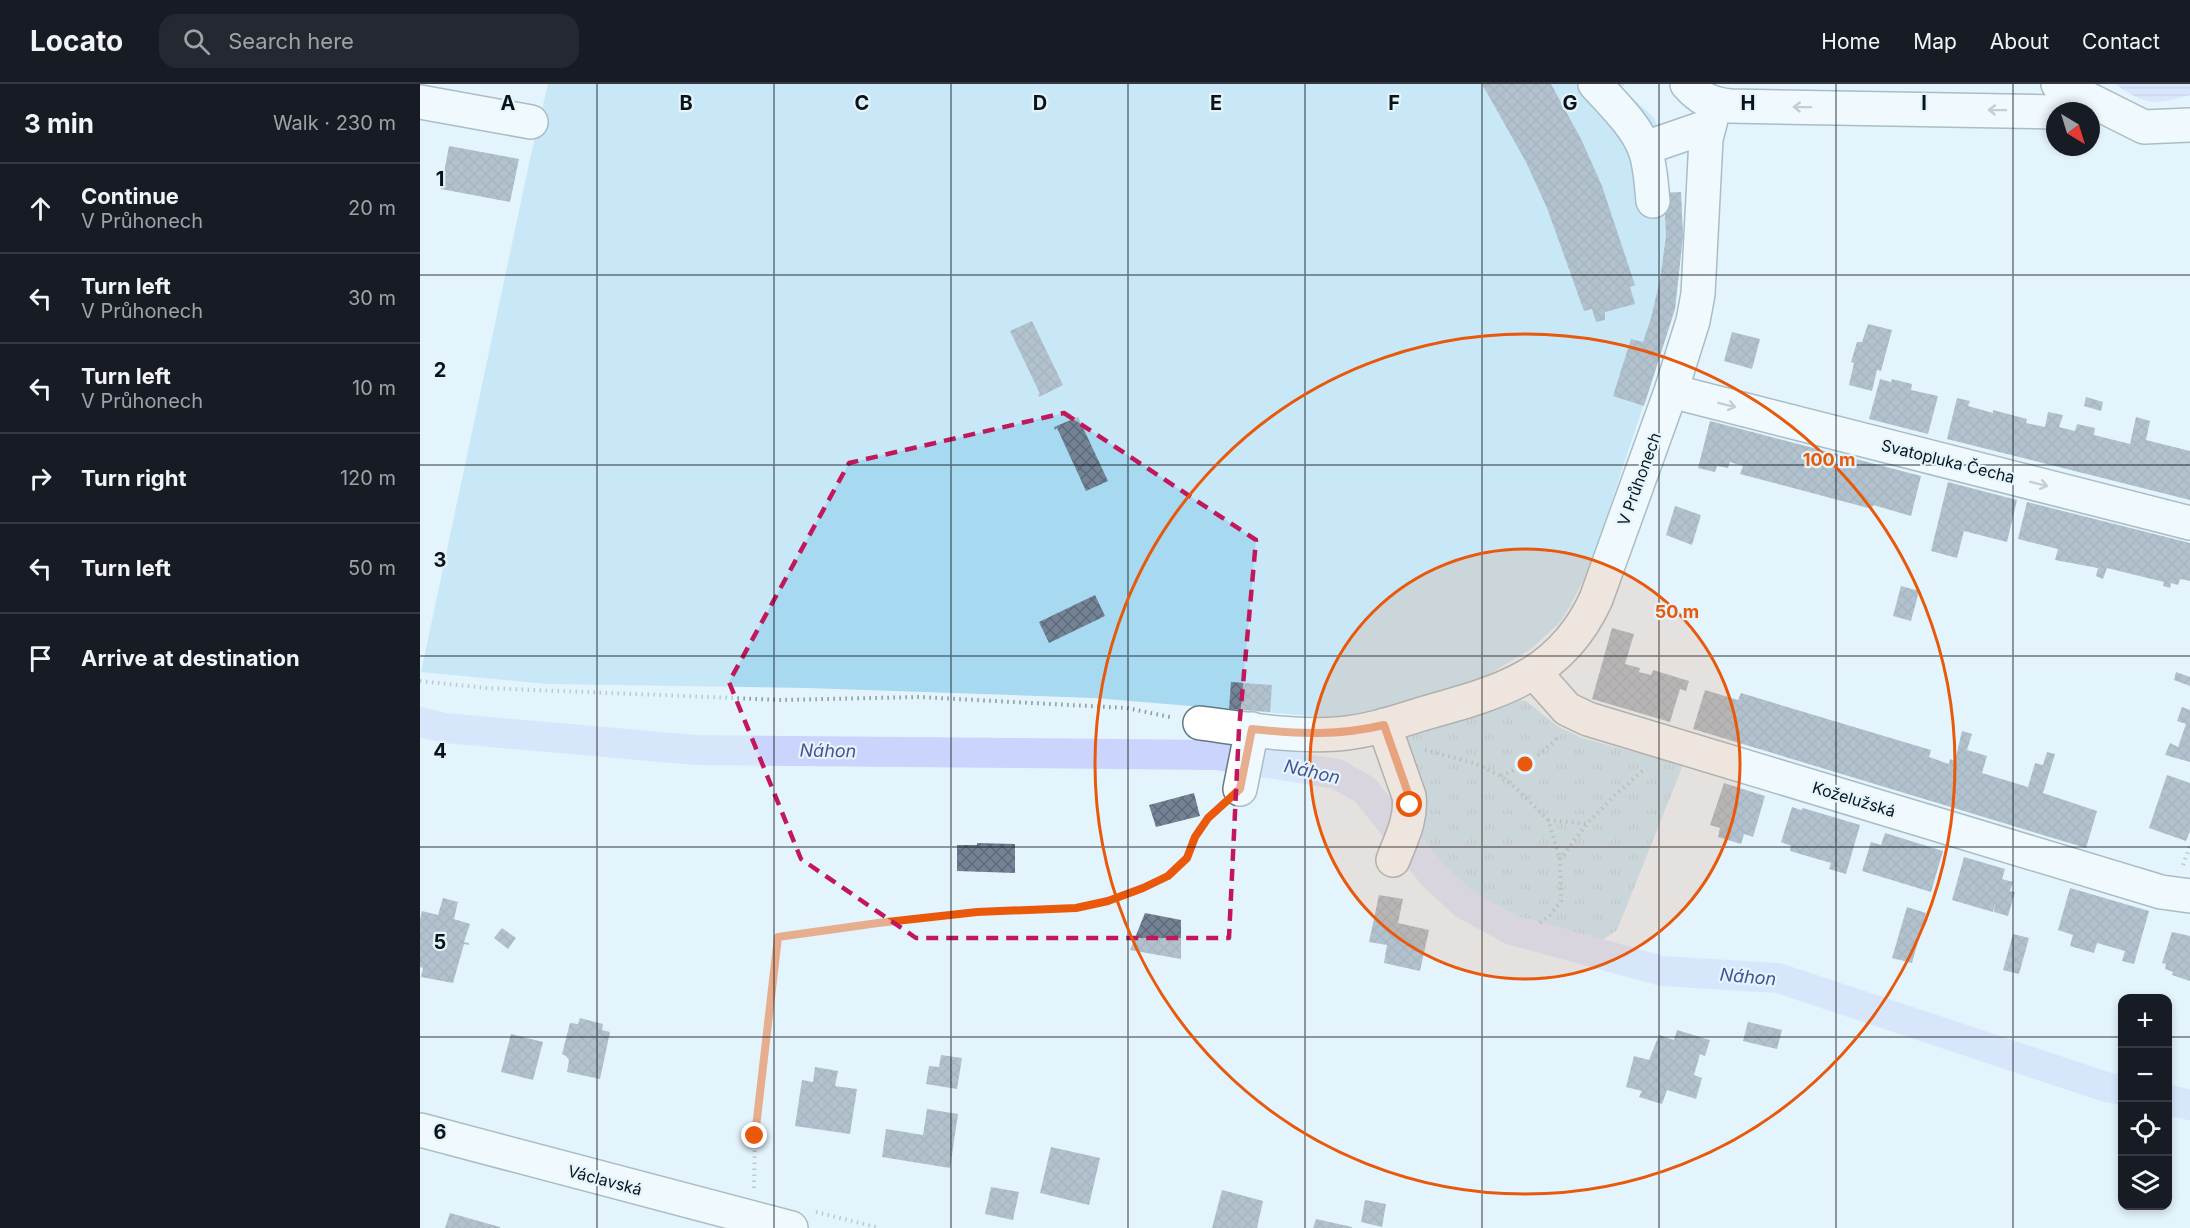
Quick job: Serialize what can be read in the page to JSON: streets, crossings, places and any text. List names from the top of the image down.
{
  "streets": {
    "street": [
      "Svatopluka Čecha",
      "V Průhonech",
      "Koželužská",
      "Václavská"
    ]
  },
  "crossings": [
    ["Svatopluka Čecha", "V Průhonech"],
    ["V Průhonech", "Koželužská"]
  ],
  "one_way": ["Svatopluka Čecha"],
  "water": ["Náhon"],
  "north": "bottom right",
  "page": {
    "header": "Locato",
    "search": "Search here",
    "nav": [
      "Home",
      "Map",
      "About",
      "Contact"
    ],
    "heading": ["3 min", "Walk · 230 m"],
    "list": [
      ["Continue", "V Průhonech", "20 m"],
      ["Turn left", "V Průhonech", "30 m"],
      ["Turn left", "V Průhonech", "10 m"],
      ["Turn right", "120 m"],
      ["Turn left", "50 m"],
      "Arrive at destination"
    ],
    "map_buttons": ["+", "−"]
  },
  "grid": {
    "columns": [
      "A",
      "B",
      "C",
      "D",
      "E",
      "F",
      "G",
      "H",
      "I"
    ],
    "rows": [
      "1",
      "2",
      "3",
      "4",
      "5",
      "6"
    ]
  },
  "rings": ["100 m", "50 m"]
}
